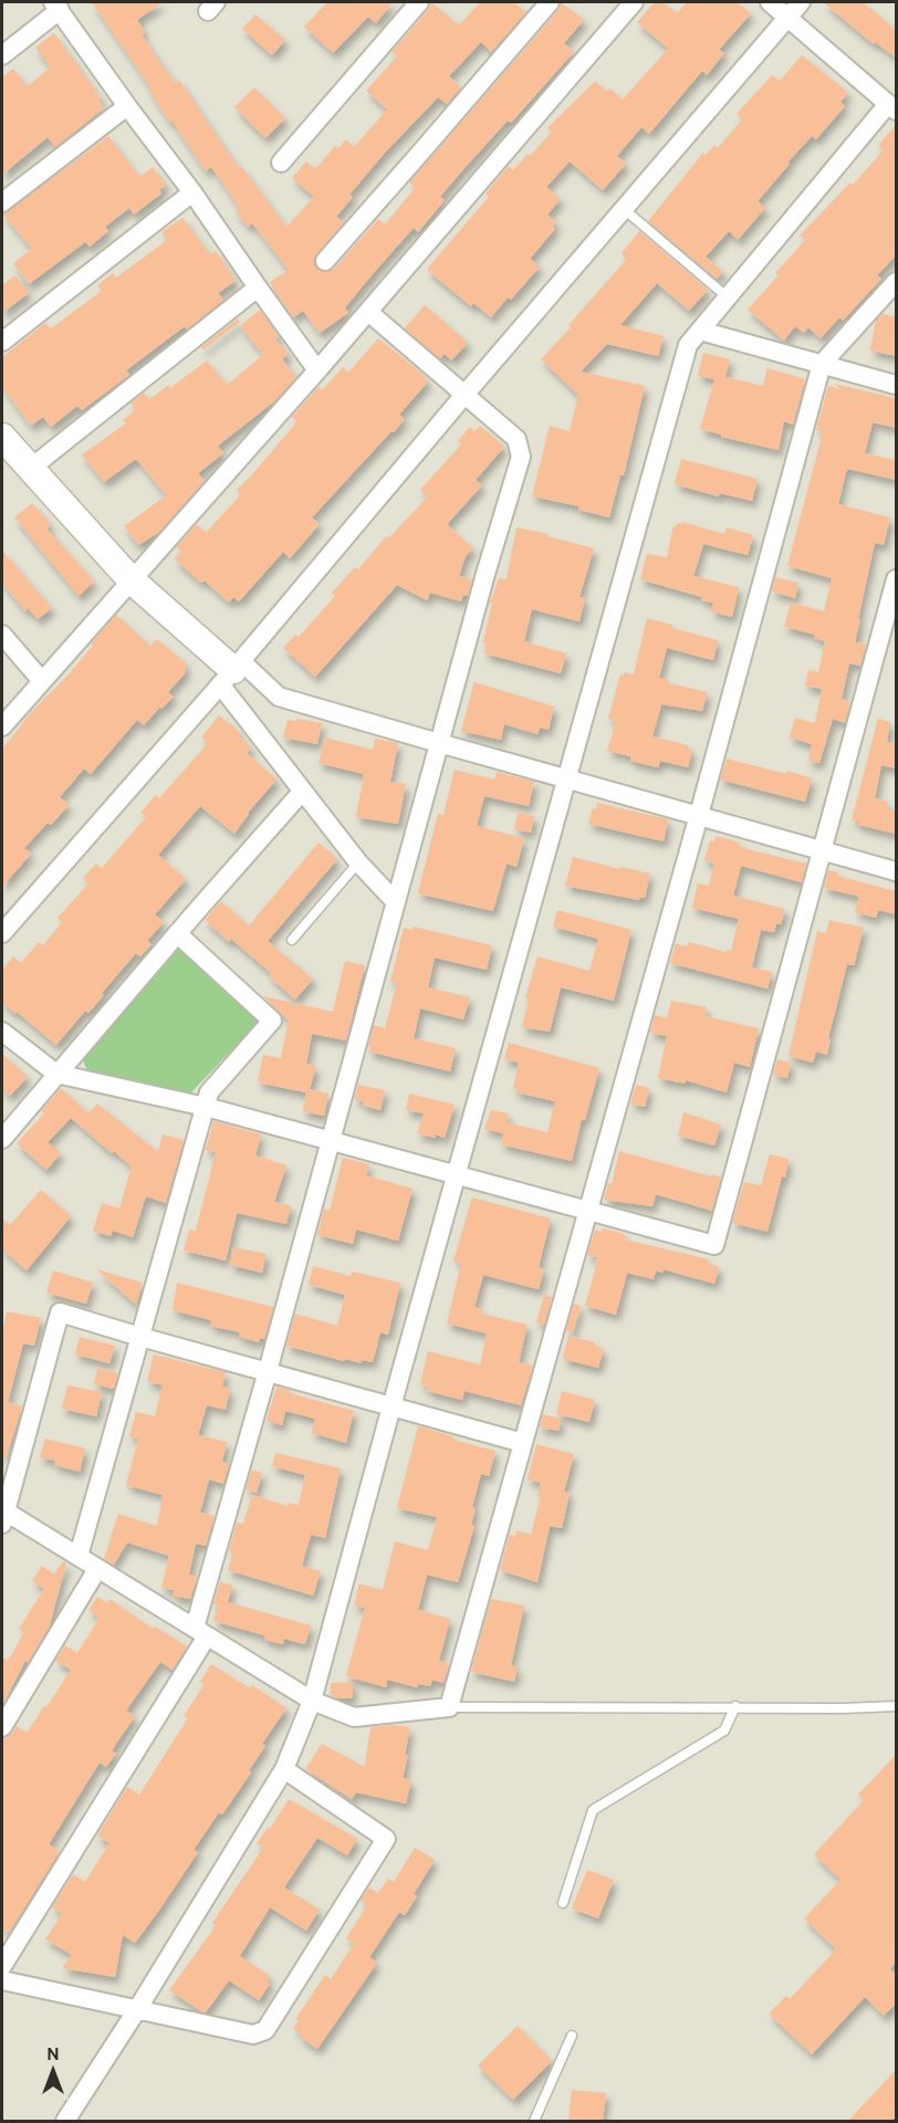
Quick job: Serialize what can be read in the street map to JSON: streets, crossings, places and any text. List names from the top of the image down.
{
  "north": "top"
}
